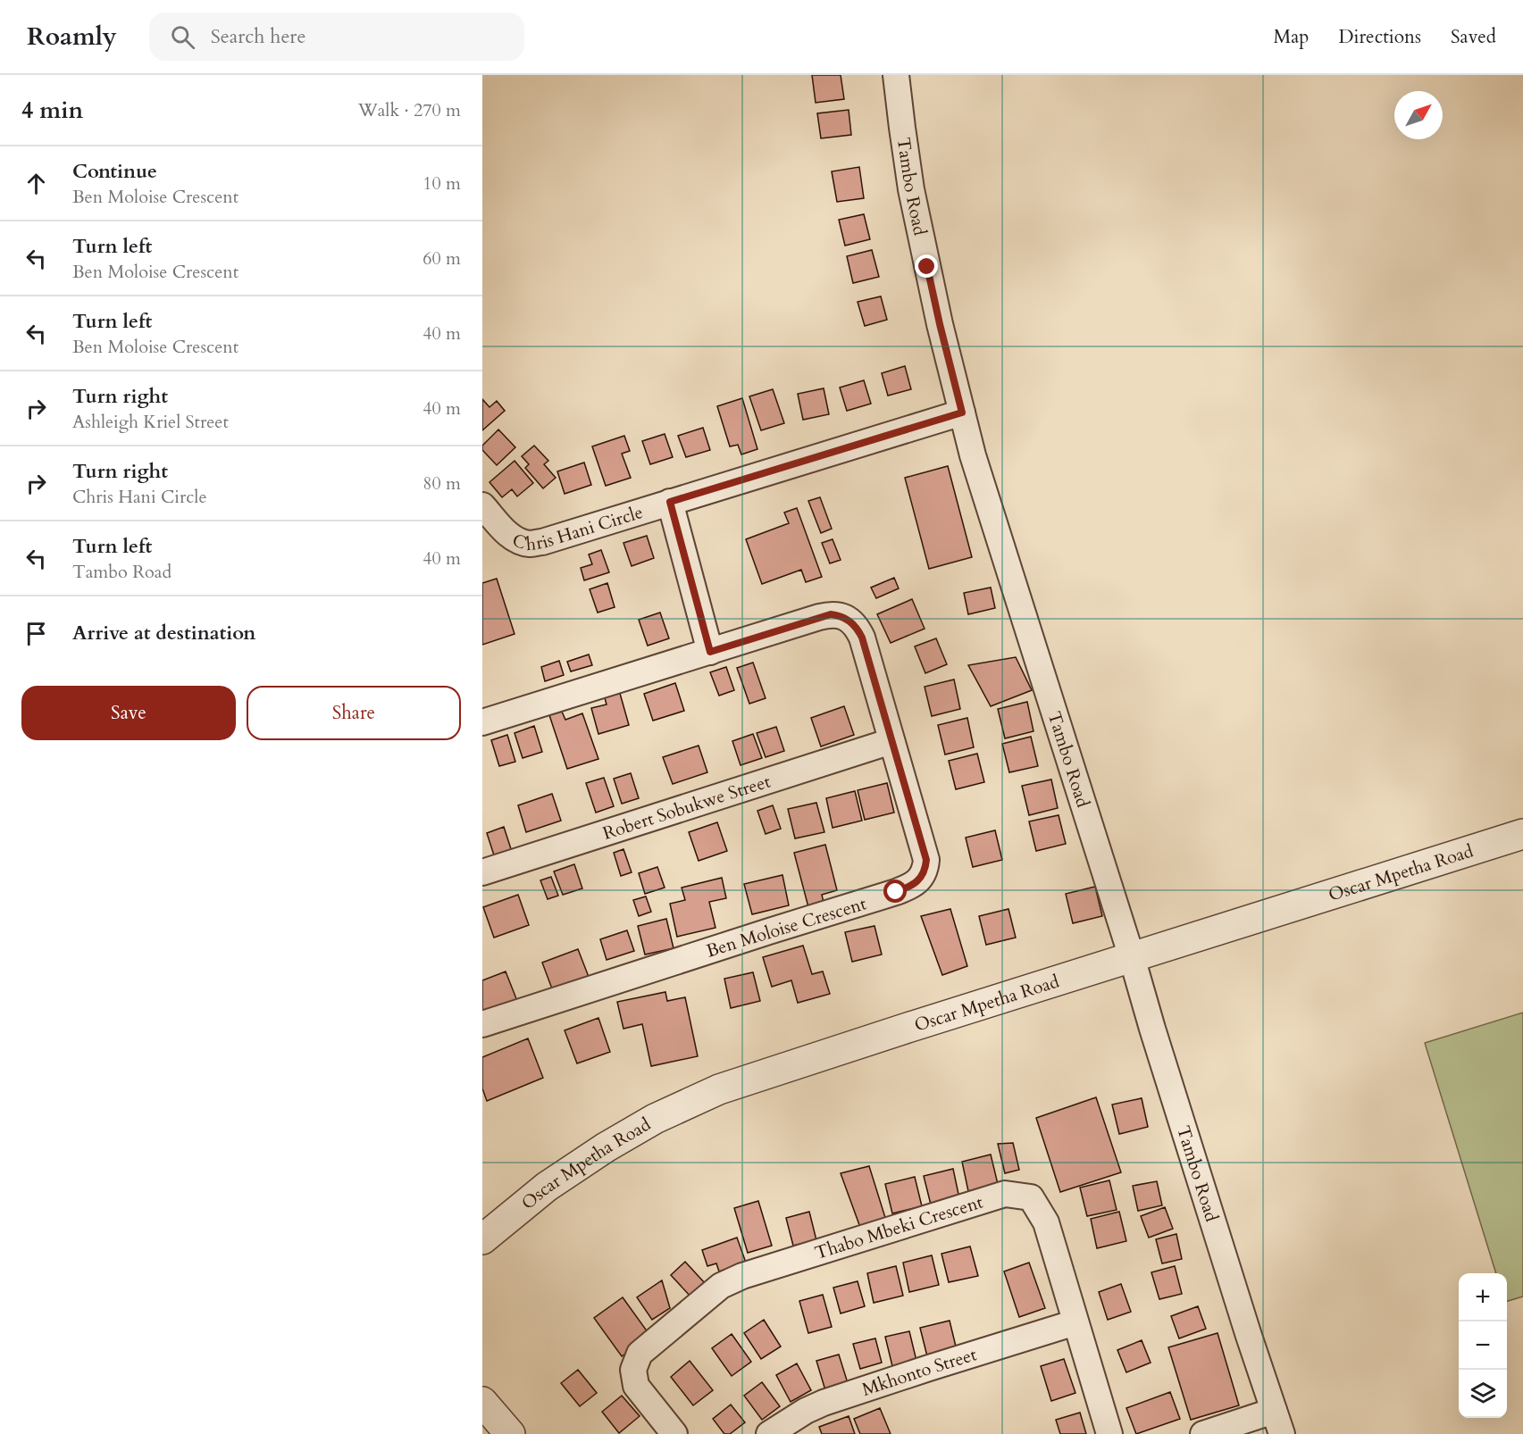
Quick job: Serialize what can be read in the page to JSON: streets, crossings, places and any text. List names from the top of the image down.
{
  "streets": {
    "street": [
      "Tambo Road",
      "Chris Hani Circle",
      "Robert Sobukwe Street",
      "Oscar Mpetha Road",
      "Ben Moloise Crescent",
      "Thabo Mbeki Crescent",
      "Mkhonto Street"
    ]
  },
  "crossings": [
    ["Tambo Road", "Chris Hani Circle"],
    ["Tambo Road", "Oscar Mpetha Road"],
    ["Robert Sobukwe Street", "Ben Moloise Crescent"],
    ["Thabo Mbeki Crescent", "Mkhonto Street"]
  ],
  "north": "top right",
  "page": {
    "header": "Roamly",
    "search": "Search here",
    "nav": ["Map", "Directions", "Saved"],
    "heading": ["4 min", "Walk · 270 m"],
    "list": [
      ["Continue", "Ben Moloise Crescent", "10 m"],
      ["Turn left", "Ben Moloise Crescent", "60 m"],
      ["Turn left", "Ben Moloise Crescent", "40 m"],
      ["Turn right", "Ashleigh Kriel Street", "40 m"],
      ["Turn right", "Chris Hani Circle", "80 m"],
      ["Turn left", "Tambo Road", "40 m"],
      "Arrive at destination"
    ],
    "buttons": ["Save", "Share"],
    "map_buttons": ["+", "−"]
  }
}
